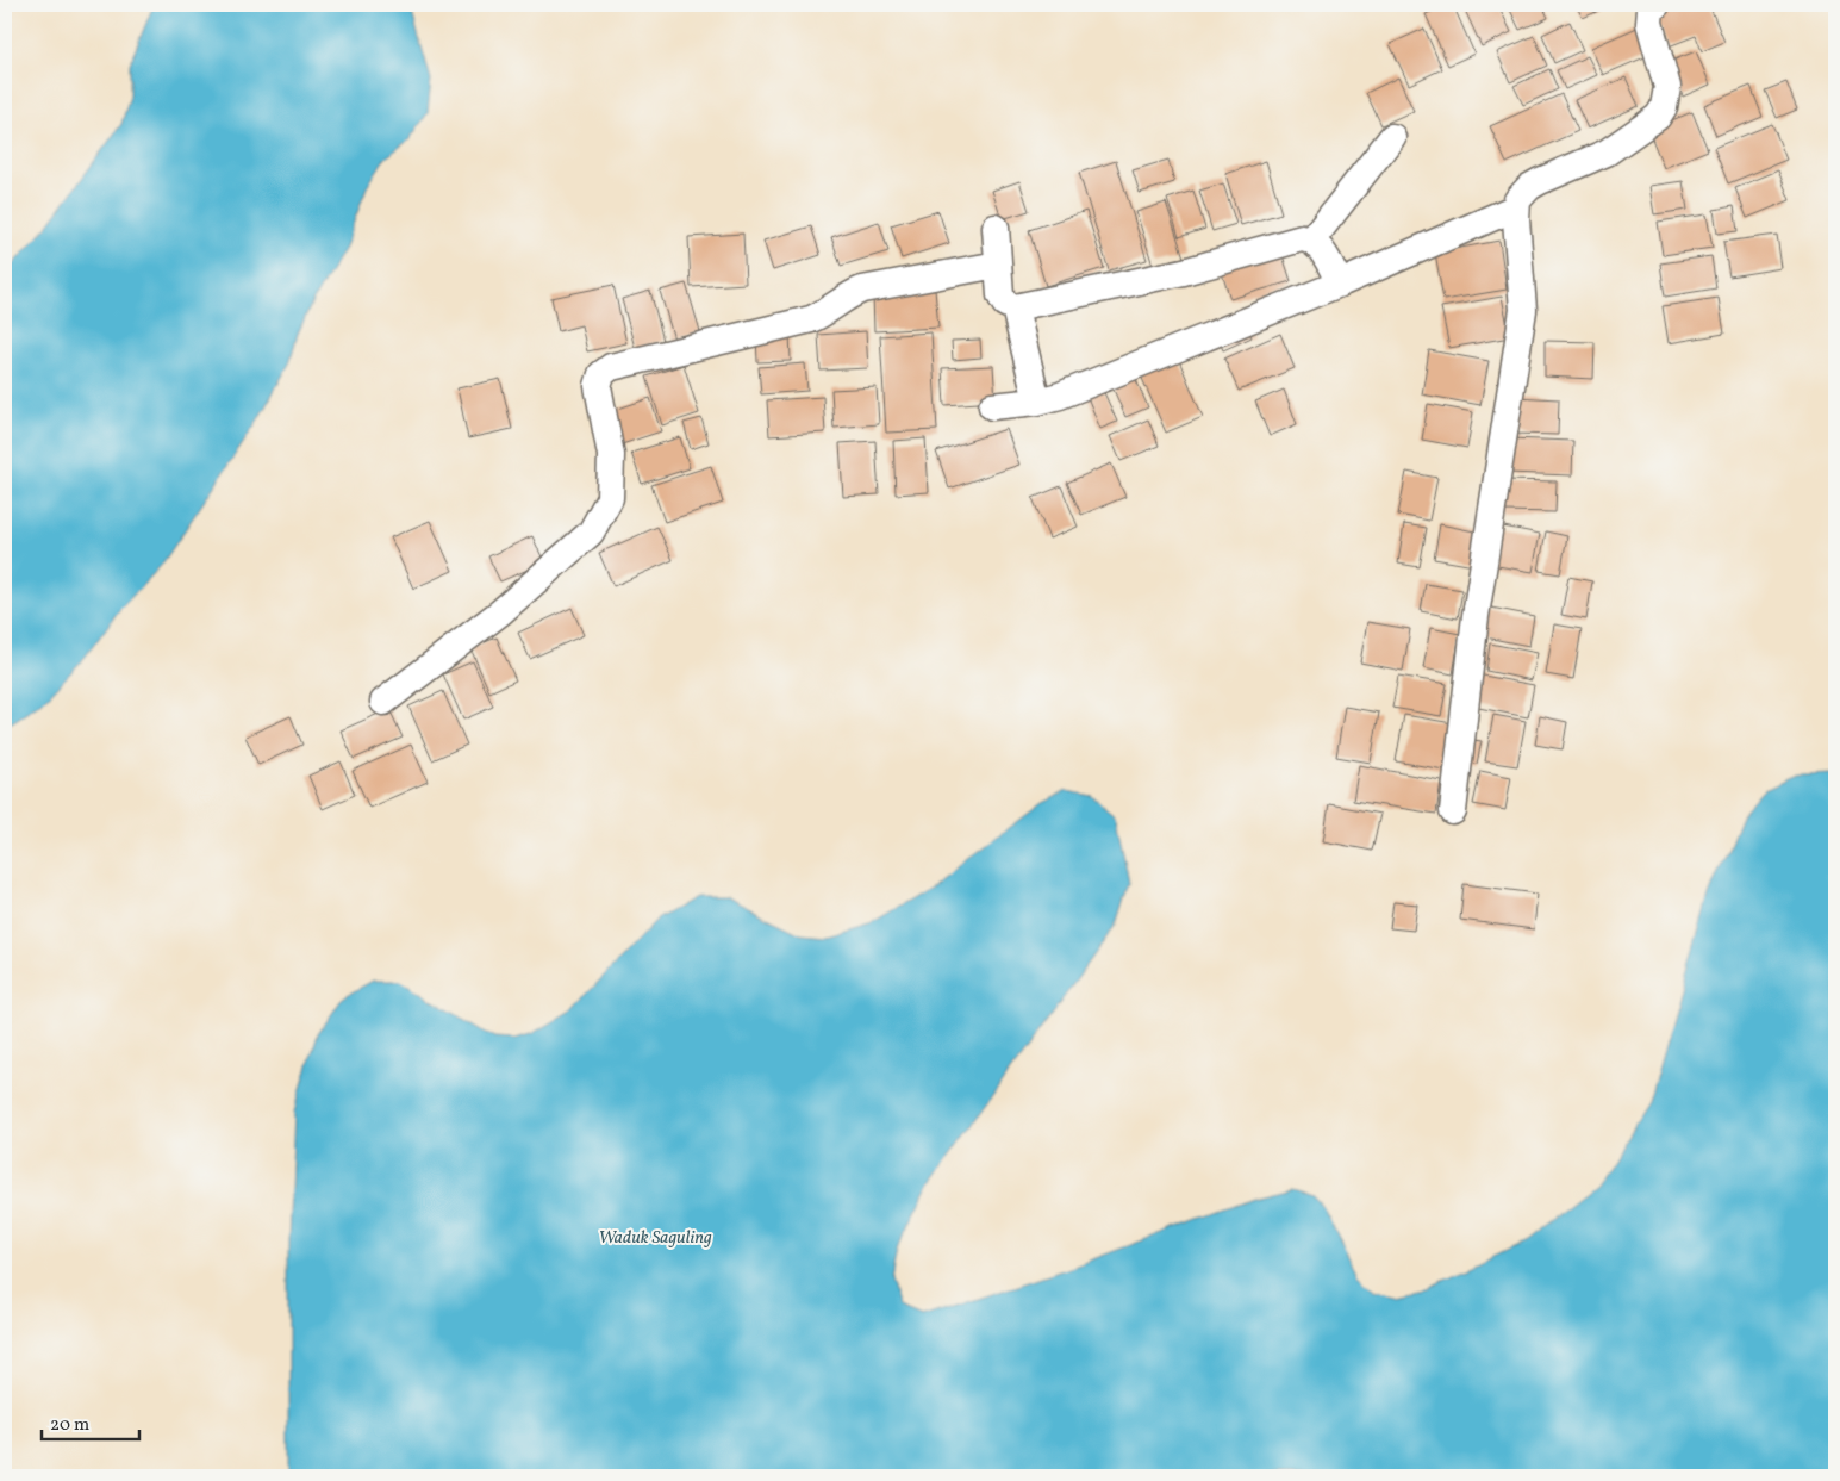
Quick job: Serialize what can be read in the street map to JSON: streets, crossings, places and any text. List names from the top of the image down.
{
  "water": ["Waduk Saguling"],
  "scale_bar": "20 m"
}
